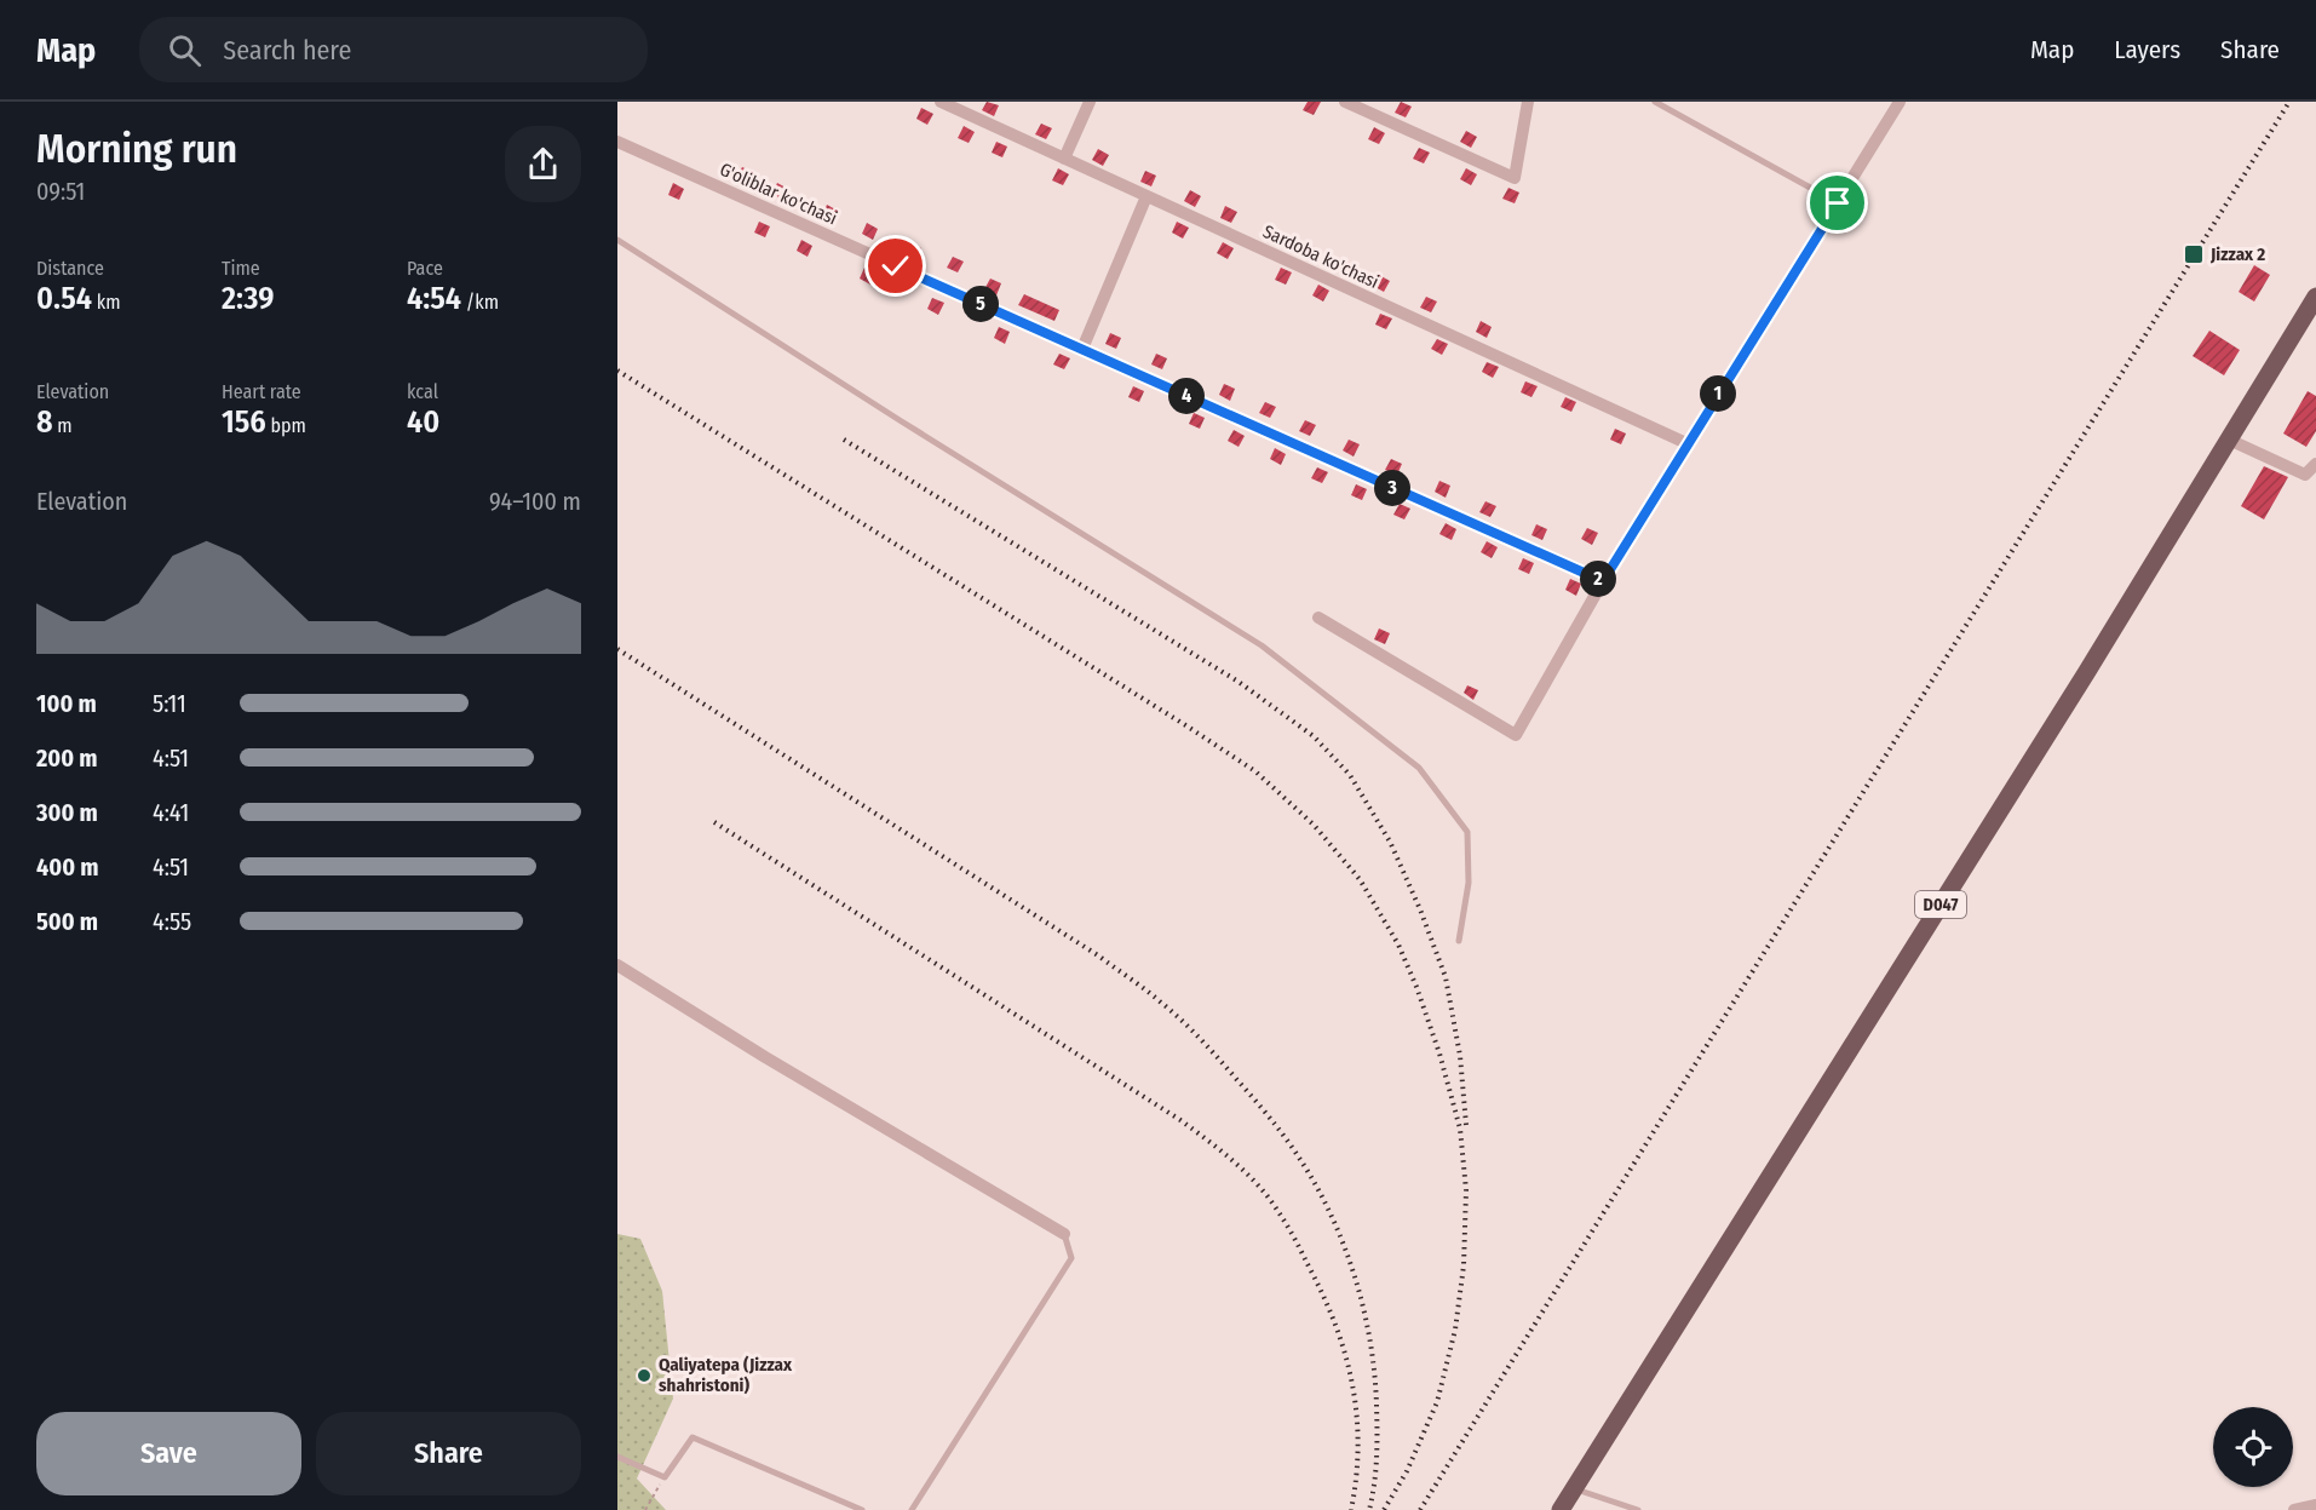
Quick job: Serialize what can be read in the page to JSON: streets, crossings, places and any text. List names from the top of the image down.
{
  "streets": {
    "main road": ["D047"],
    "street": ["G'oliblar ko'chasi", "Sardoba ko'chasi"]
  },
  "places": {
    "transit": ["Jizzax 2"],
    "other": ["Qaliyatepa (Jizzax shahristoni)"]
  },
  "page": {
    "header": "Map",
    "search": "Search here",
    "nav": ["Map", "Layers", "Share"],
    "heading": ["Morning run", "09:51"],
    "stats": [
      ["Distance", "0.54 km"],
      ["Time", "2:39"],
      ["Pace", "4:54 /km"],
      ["Elevation", "8 m"],
      ["Heart rate", "156 bpm"],
      ["kcal", "40"]
    ],
    "pins": [
      "5",
      "1",
      "4",
      "3",
      "2"
    ],
    "chart": ["Elevation", "94–100 m"],
    "list": [
      {
        "name": "100 m",
        "note": "5:11"
      },
      {
        "name": "200 m",
        "note": "4:51"
      },
      {
        "name": "300 m",
        "note": "4:41"
      },
      {
        "name": "400 m",
        "note": "4:51"
      },
      {
        "name": "500 m",
        "note": "4:55"
      }
    ],
    "buttons": ["Save", "Share"]
  }
}
